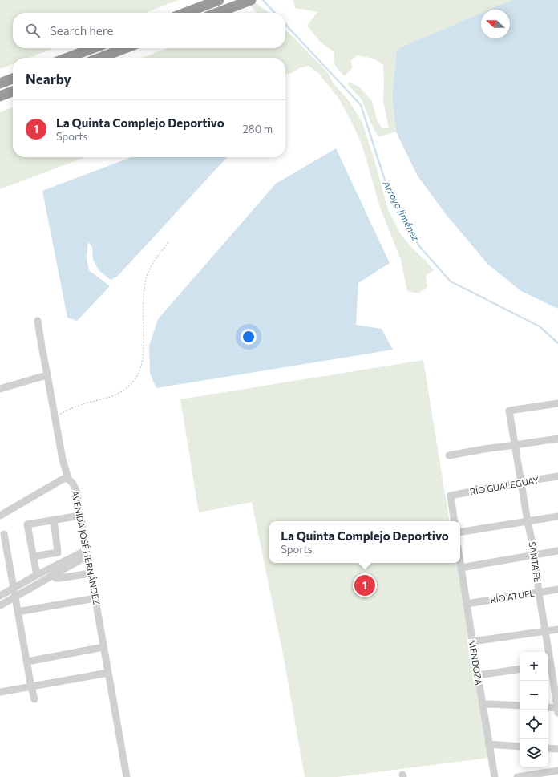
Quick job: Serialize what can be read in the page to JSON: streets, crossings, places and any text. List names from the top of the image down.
{
  "streets": {
    "street": [
      "RÍO GUALEGUAY",
      "AVENIDA JOSÉ HERNÁNDEZ",
      "SANTA FE",
      "RÍO ATUEL",
      "MENDOZA"
    ]
  },
  "crossings": [
    ["RÍO GUALEGUAY", "SANTA FE"],
    ["SANTA FE", "RÍO ATUEL"],
    ["RÍO ATUEL", "MENDOZA"]
  ],
  "water": ["Arroyo Jiménez"],
  "north": "left",
  "page": {
    "search": "Search here",
    "heading": "Nearby",
    "list": [
      {
        "mark": "1",
        "name": "La Quinta Complejo Deportivo",
        "note": "Sports",
        "value": "280 m"
      }
    ],
    "popup": ["La Quinta Complejo Deportivo", "Sports"],
    "pins": "1",
    "map_buttons": ["+", "−"]
  }
}
